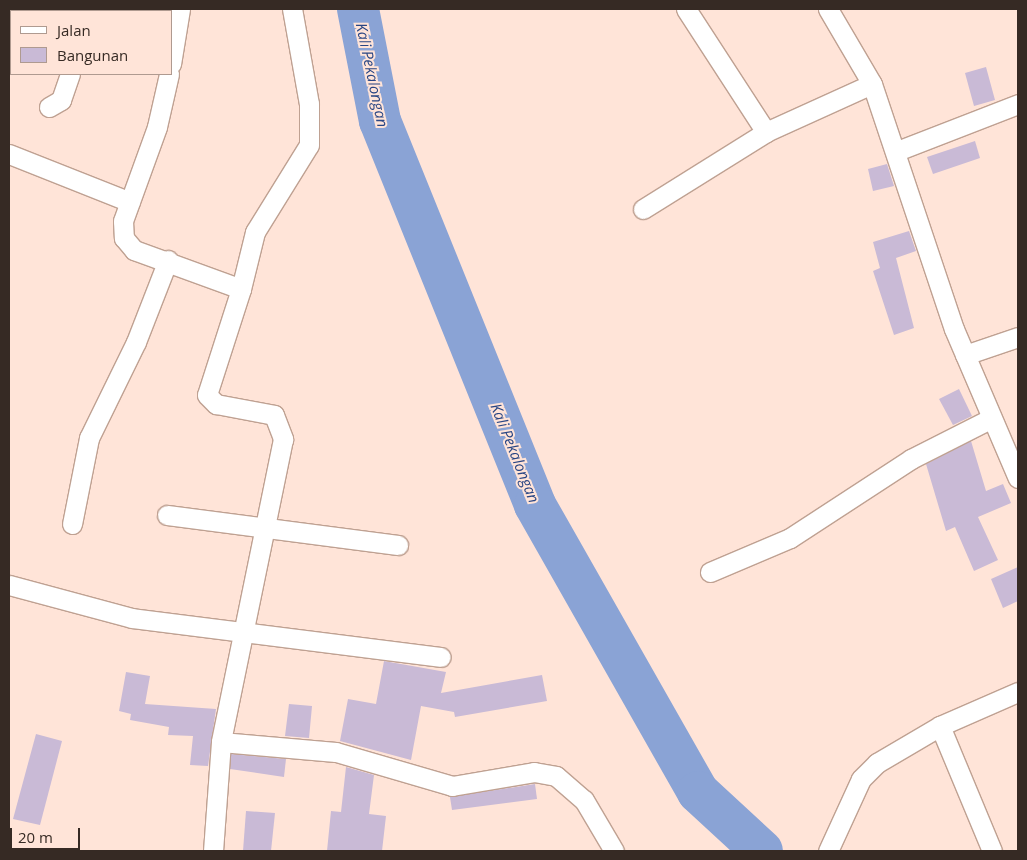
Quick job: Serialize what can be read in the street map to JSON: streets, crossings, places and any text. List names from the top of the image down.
{
  "water": ["Kali Pekalongan"],
  "legend": ["Jalan", "Bangunan"],
  "scale_bar": "20 m"
}
